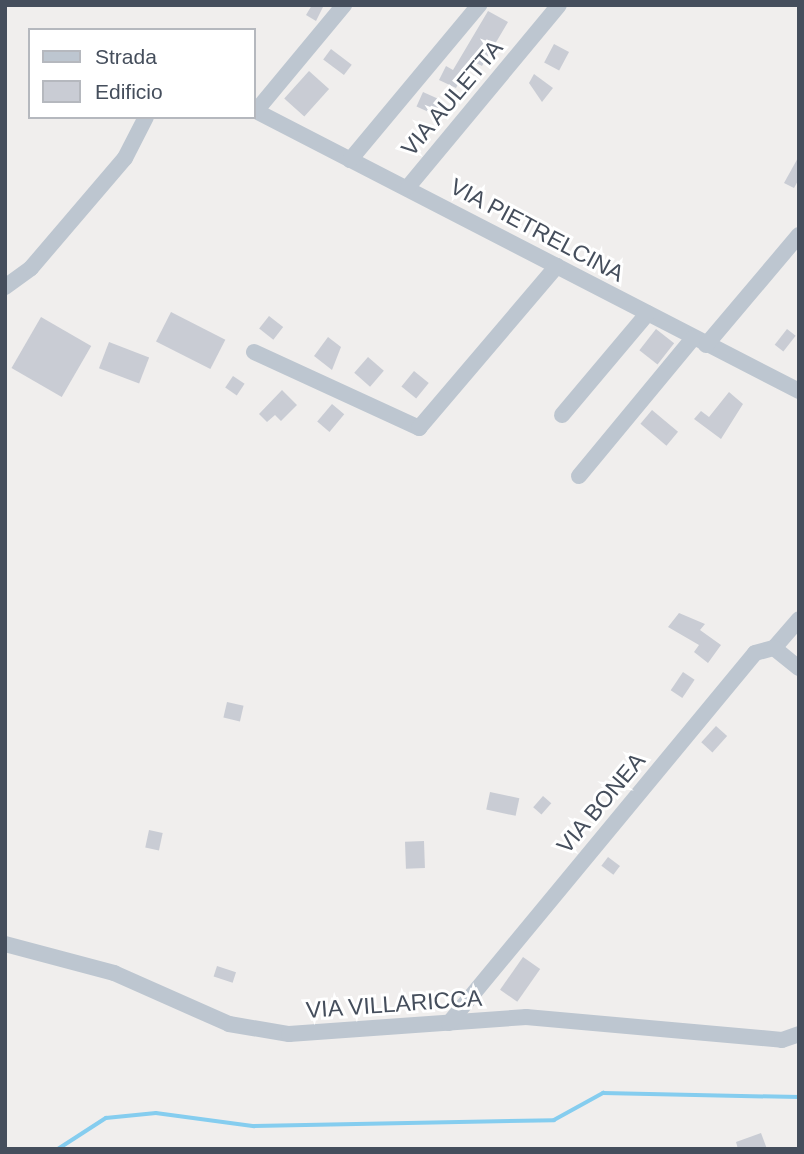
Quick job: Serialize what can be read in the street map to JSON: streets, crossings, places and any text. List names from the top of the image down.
{
  "streets": {
    "street": [
      "VIA AULETTA",
      "VIA PIETRELCINA",
      "VIA BONEA",
      "VIA VILLARICCA"
    ]
  },
  "crossings": [
    ["VIA AULETTA", "VIA PIETRELCINA"],
    ["VIA BONEA", "VIA VILLARICCA"]
  ],
  "legend": ["Strada", "Edificio"]
}
